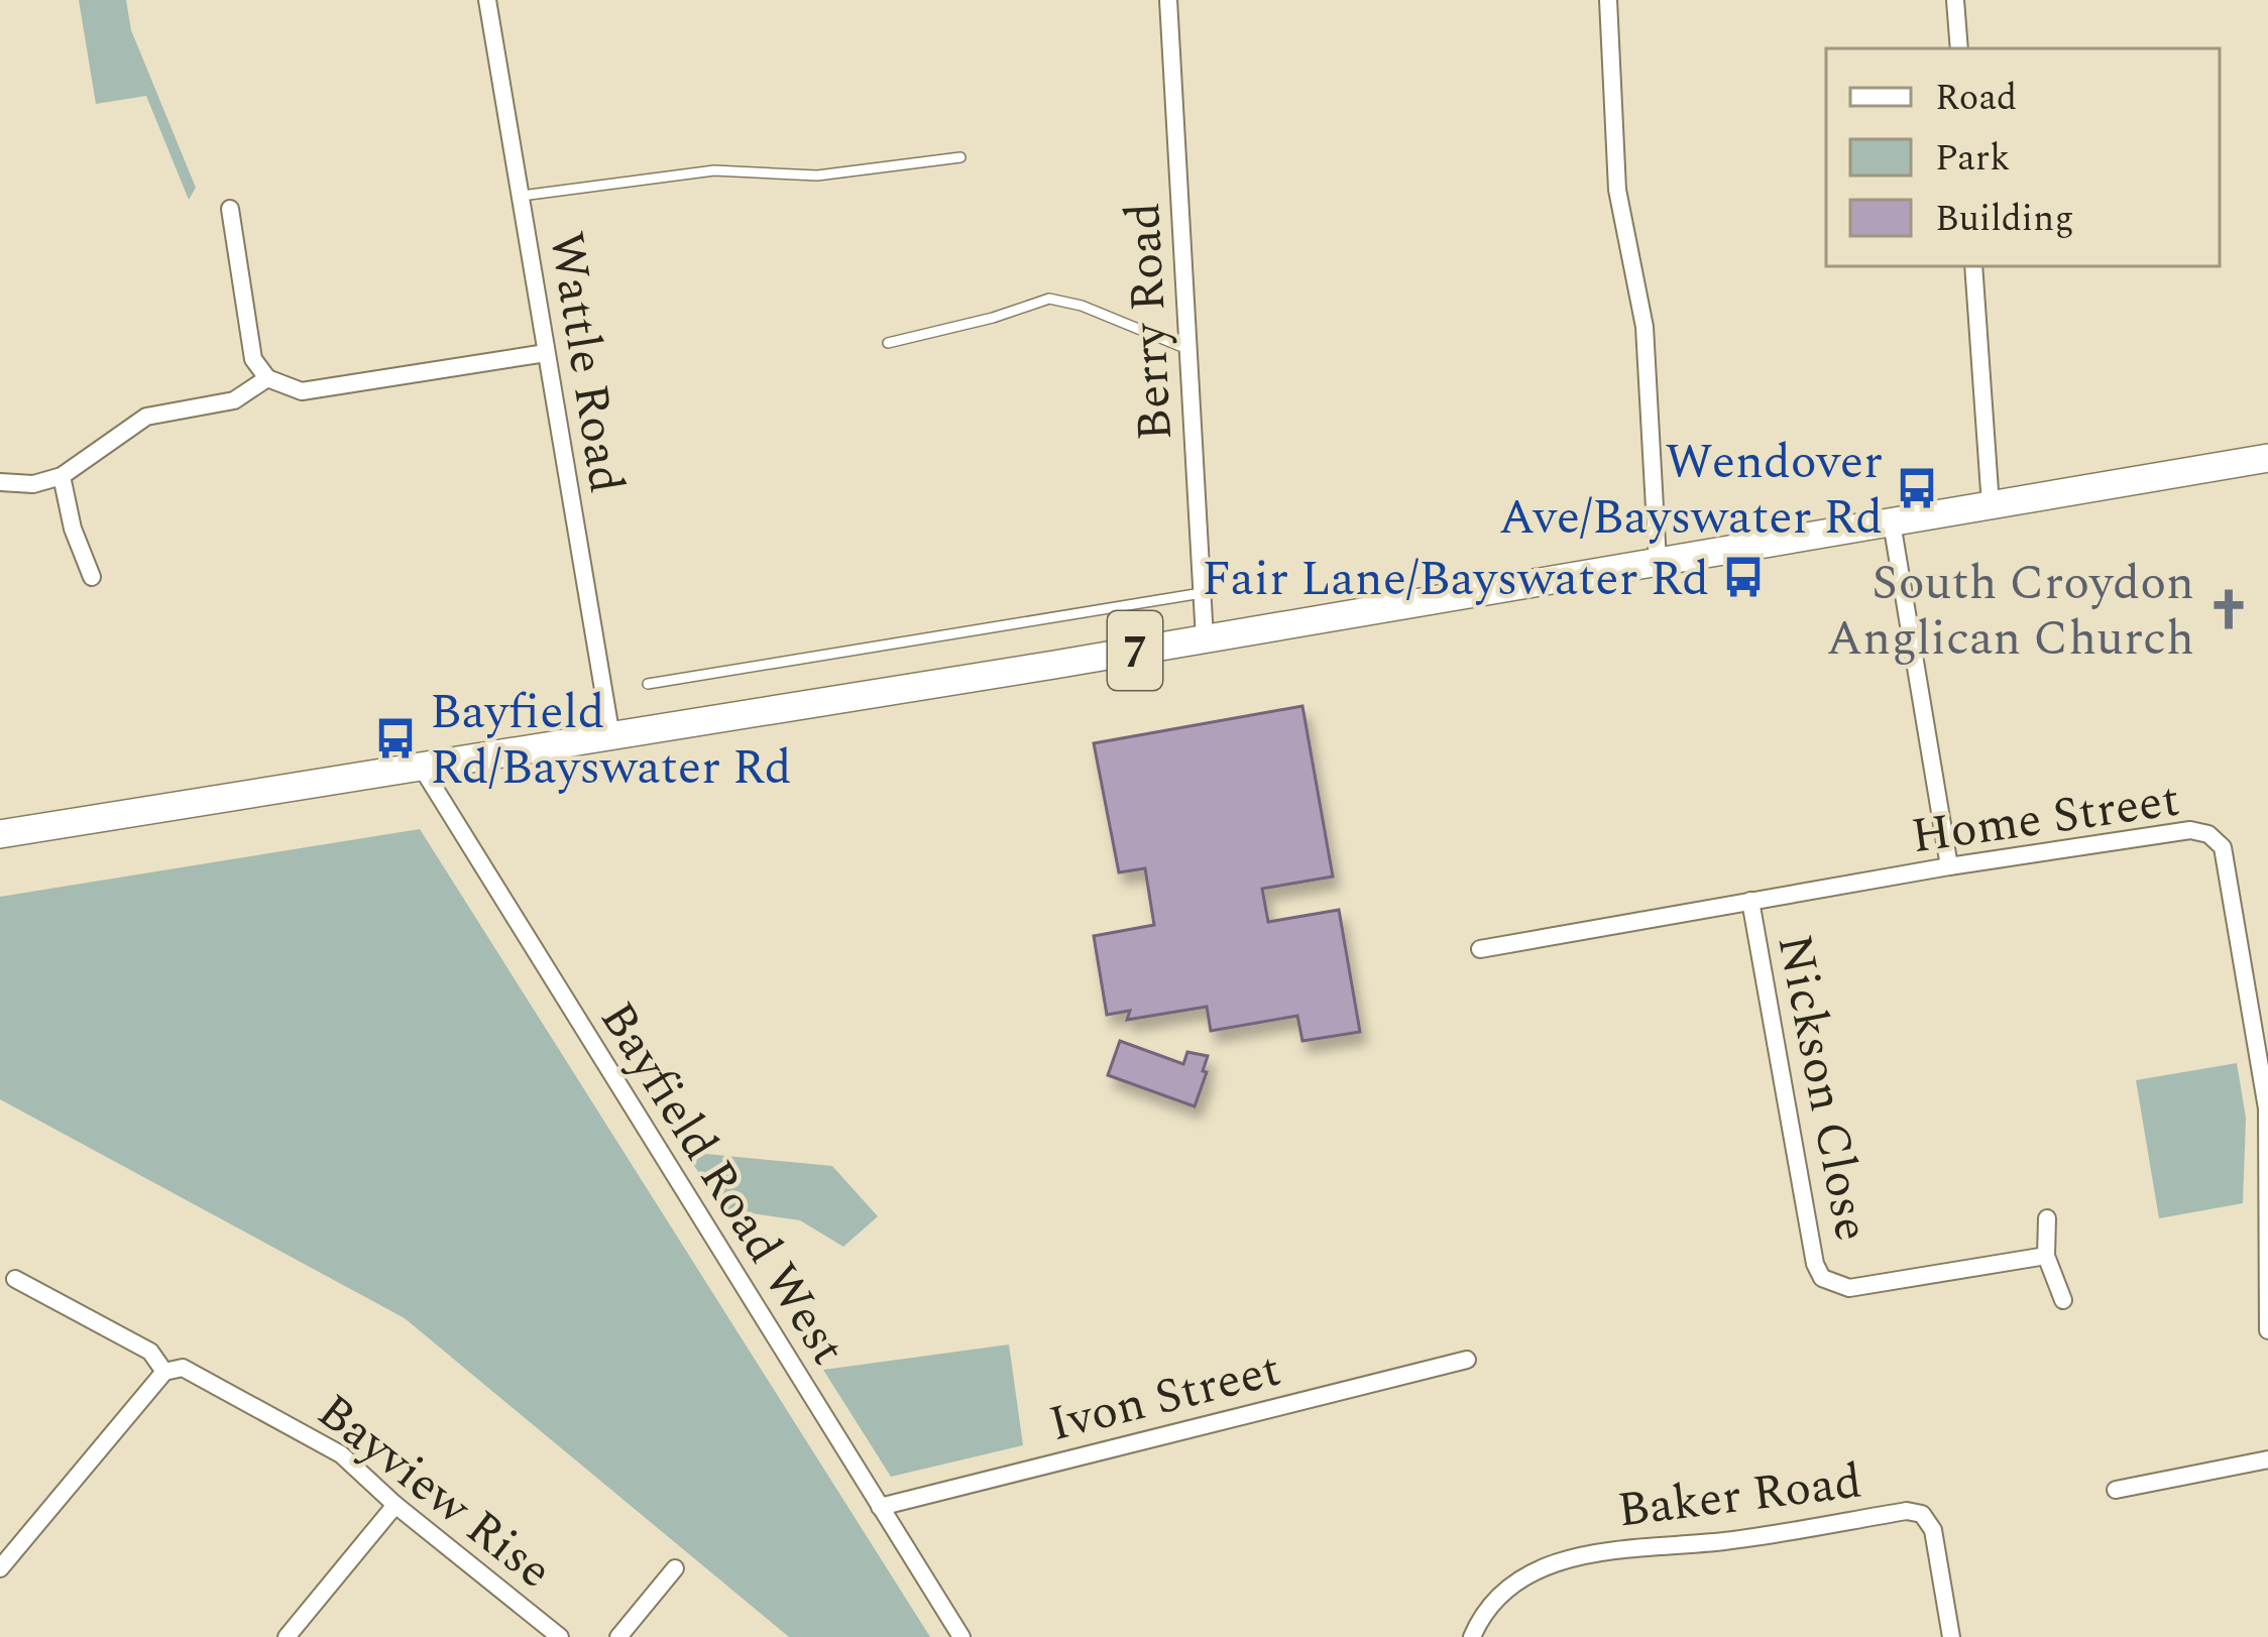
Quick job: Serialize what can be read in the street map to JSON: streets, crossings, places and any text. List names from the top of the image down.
{
  "streets": {
    "main road": ["7"],
    "street": [
      "Berry Road",
      "Wattle Road",
      "Home Street",
      "Nickson Close",
      "Bayfield Road West",
      "Ivon Street",
      "Bayview Rise",
      "Baker Road"
    ]
  },
  "crossings": [
    ["Berry Road", "7"],
    ["Wattle Road", "7"],
    ["7", "Bayfield Road West"],
    ["Home Street", "Nickson Close"],
    ["Bayfield Road West", "Ivon Street"]
  ],
  "places": {
    "bus stop": ["Wendover Ave/Bayswater Rd", "Fair Lane/Bayswater Rd", "Bayfield Rd/Bayswater Rd"],
    "church": ["South Croydon Anglican Church"]
  },
  "legend": ["Road", "Park", "Building"]
}
